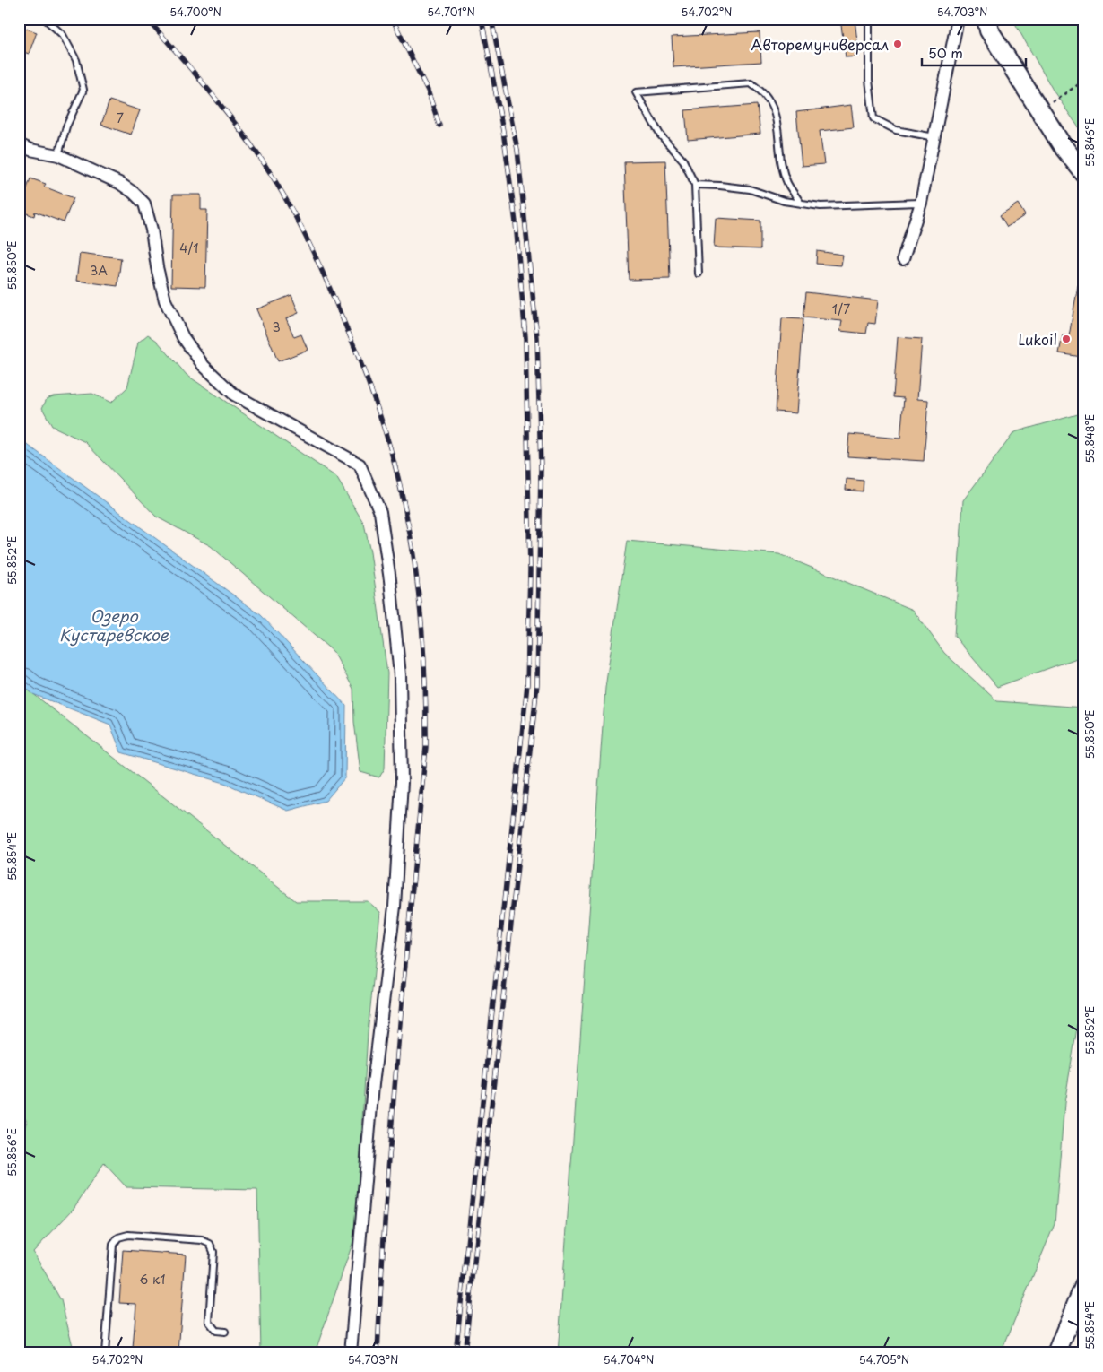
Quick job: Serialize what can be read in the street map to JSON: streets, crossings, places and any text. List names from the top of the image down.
{
  "water": ["Озеро Кустаревское"],
  "places": ["Авторемуниверсал", "Lukoil"],
  "house_numbers": [
    "7",
    "4/1",
    "3А",
    "1/7",
    "3",
    "6 к1"
  ],
  "scale_bar": "50 m",
  "coordinates": [
    "54.700°N",
    "54.701°N",
    "54.702°N",
    "54.703°N",
    "55.846°E",
    "55.850°E",
    "55.848°E",
    "55.852°E",
    "55.854°E",
    "55.856°E",
    "54.704°N",
    "54.705°N"
  ]
}
